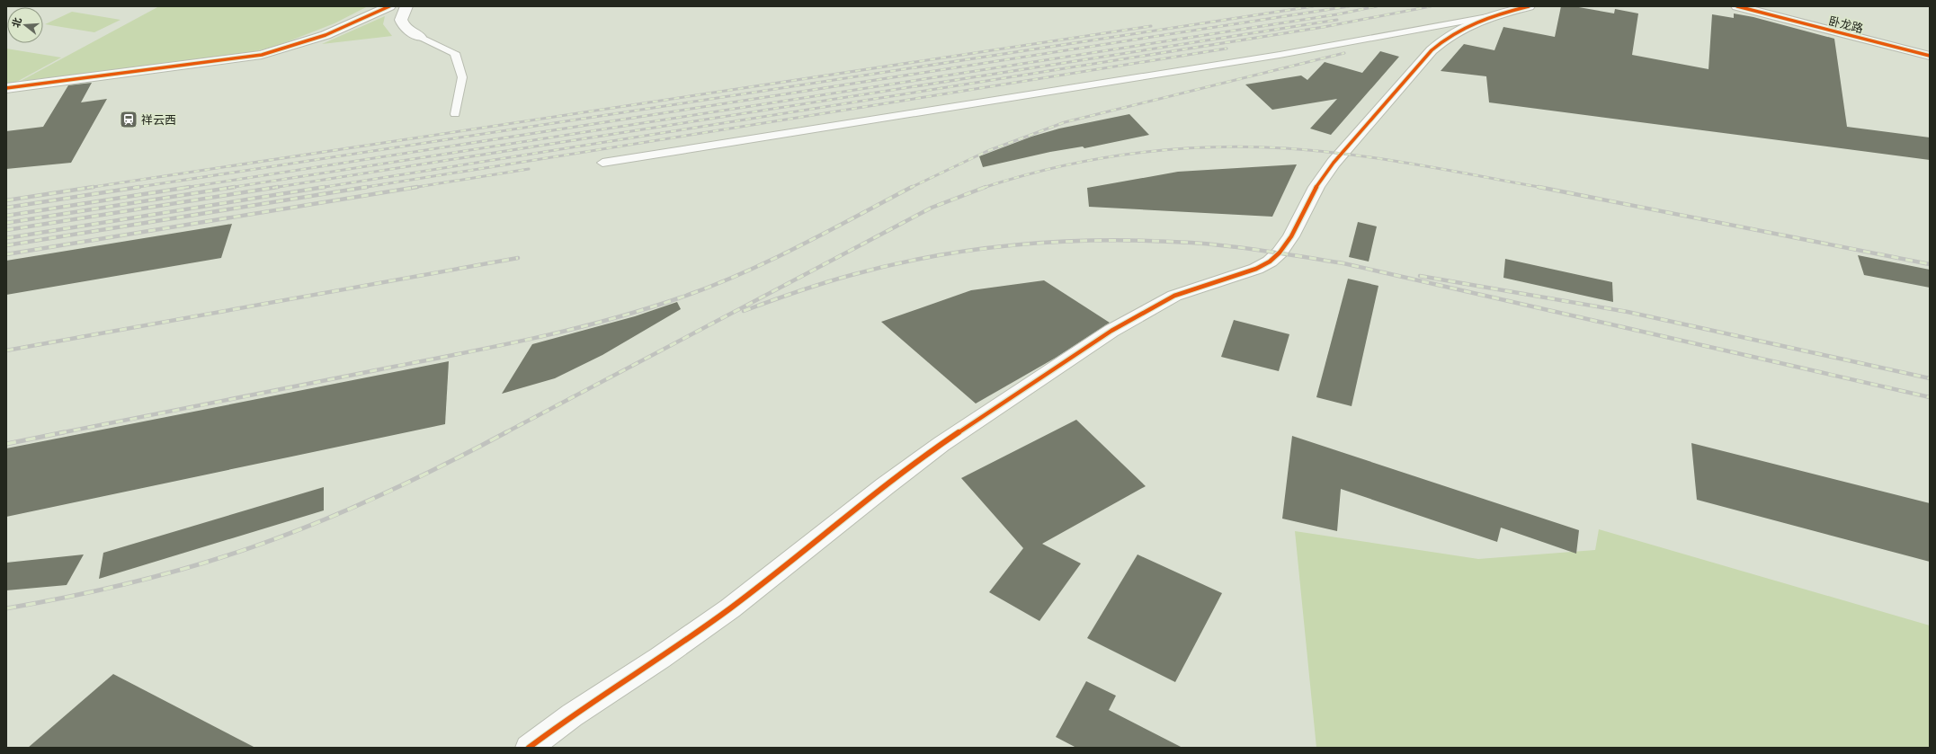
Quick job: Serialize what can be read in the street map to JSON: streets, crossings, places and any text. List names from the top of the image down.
{
  "streets": {
    "street": ["卧龙路"]
  },
  "places": {
    "station": ["祥云西"]
  },
  "north": "left"
}
